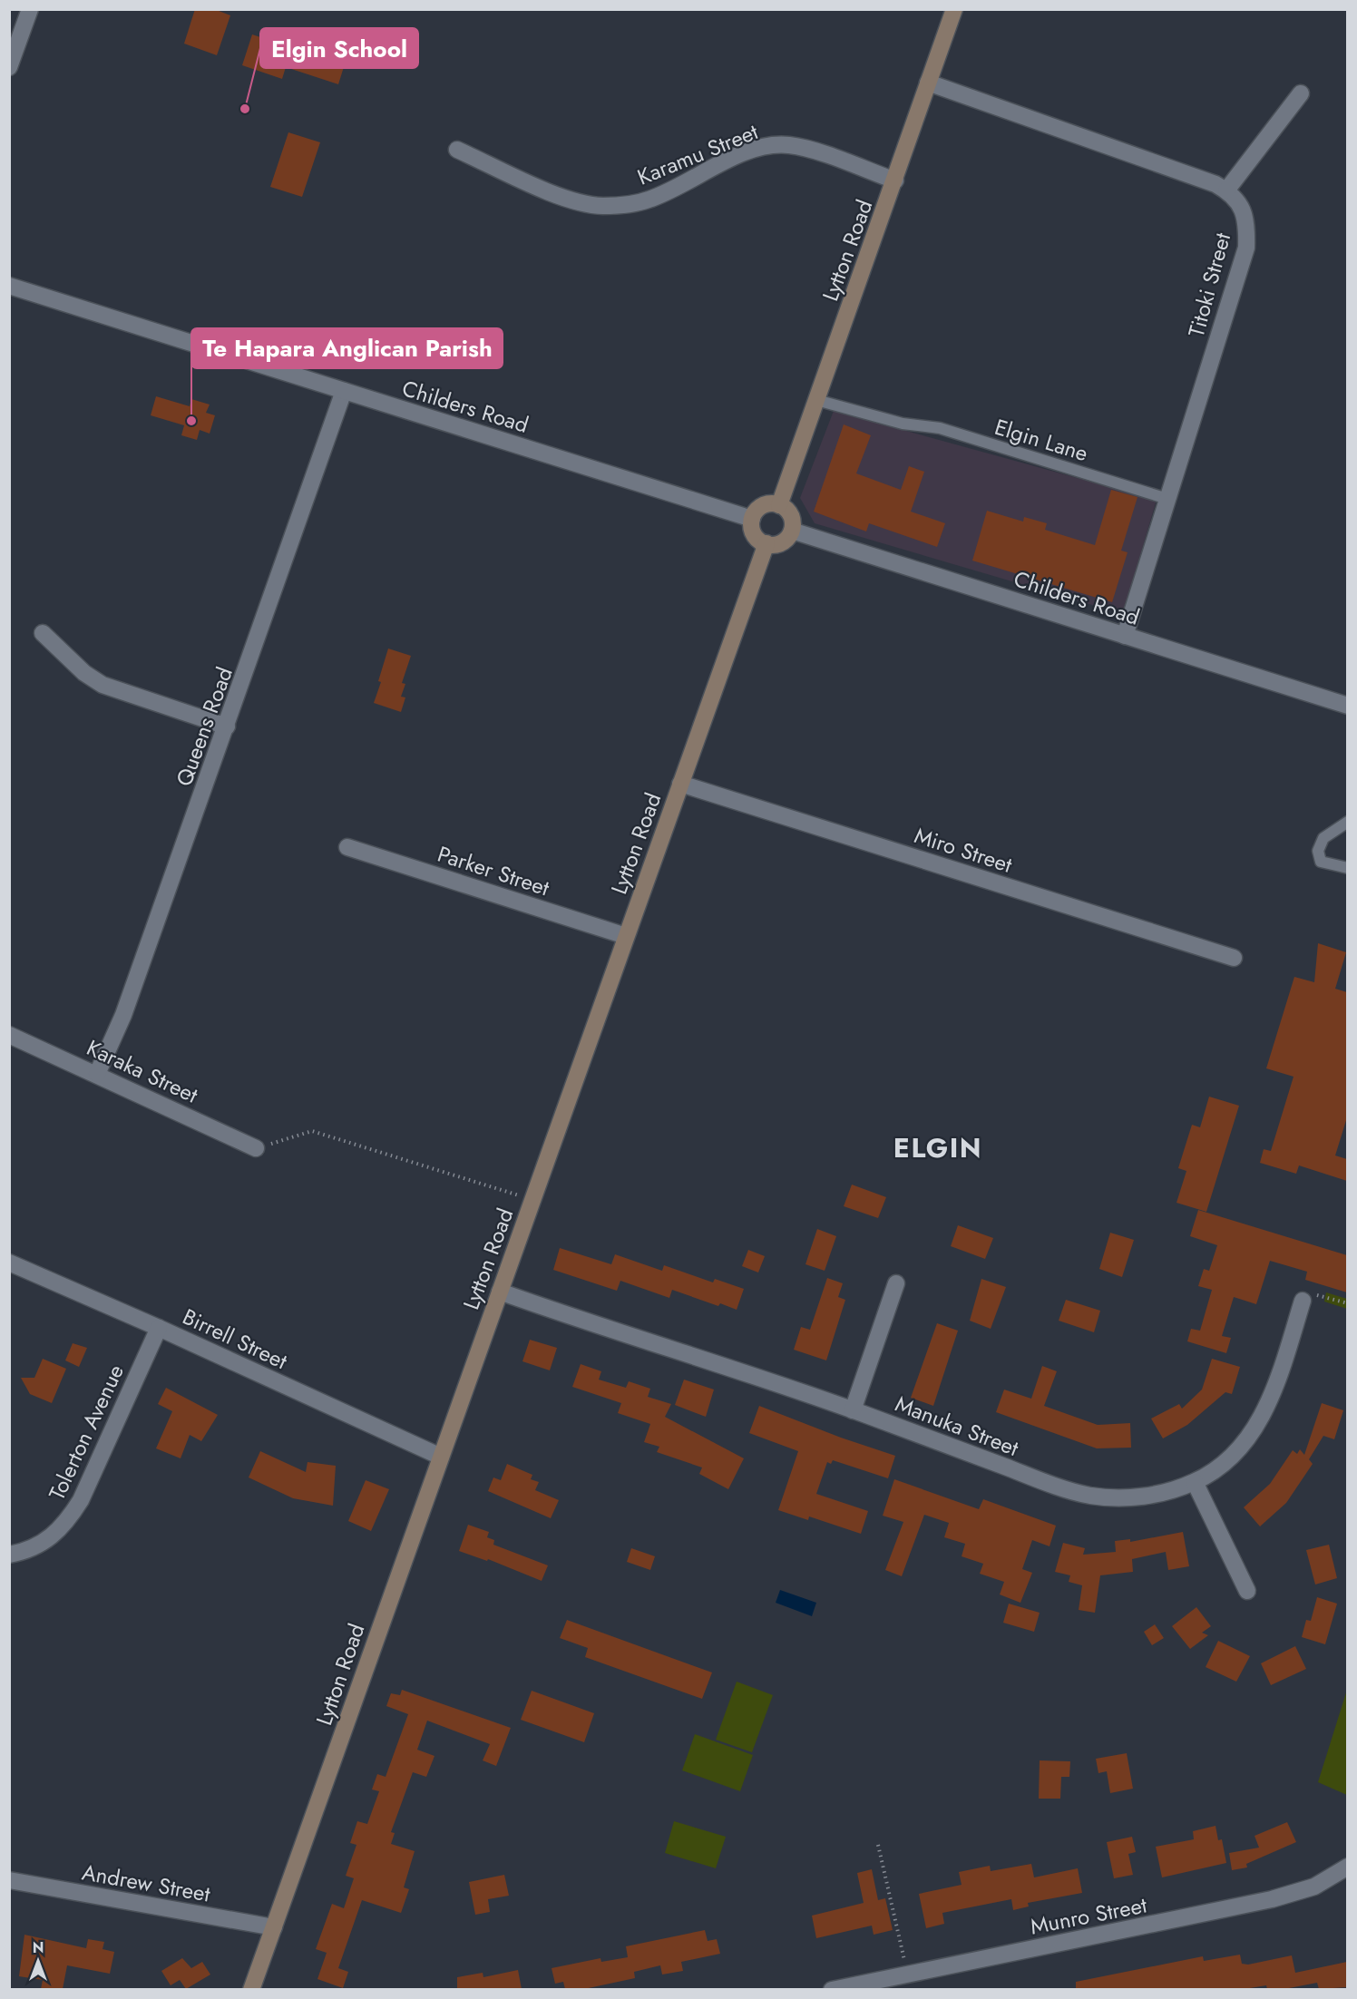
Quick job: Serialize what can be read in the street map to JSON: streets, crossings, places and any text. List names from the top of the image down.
{
  "streets": {
    "main road": ["Lytton Road"],
    "street": [
      "Karamu Street",
      "Titoki Street",
      "Childers Road",
      "Queens Road",
      "Miro Street",
      "Parker Street",
      "Karaka Street",
      "Birrell Street",
      "Manuka Street",
      "Tolerton Avenue",
      "Andrew Street",
      "Munro Street"
    ],
    "lane": ["Elgin Lane"]
  },
  "crossings": [
    ["Karamu Street", "Lytton Road"],
    ["Lytton Road", "Titoki Street"],
    ["Lytton Road", "Childers Road"],
    ["Lytton Road", "Elgin Lane"],
    ["Lytton Road", "Miro Street"],
    ["Lytton Road", "Parker Street"],
    ["Lytton Road", "Birrell Street"],
    ["Lytton Road", "Manuka Street"],
    ["Lytton Road", "Andrew Street"],
    ["Titoki Street", "Childers Road"],
    ["Titoki Street", "Elgin Lane"],
    ["Childers Road", "Queens Road"],
    ["Queens Road", "Karaka Street"],
    ["Birrell Street", "Tolerton Avenue"]
  ],
  "districts": ["ELGIN"],
  "places": ["Elgin School", "Te Hapara Anglican Parish"],
  "north": "top"
}
